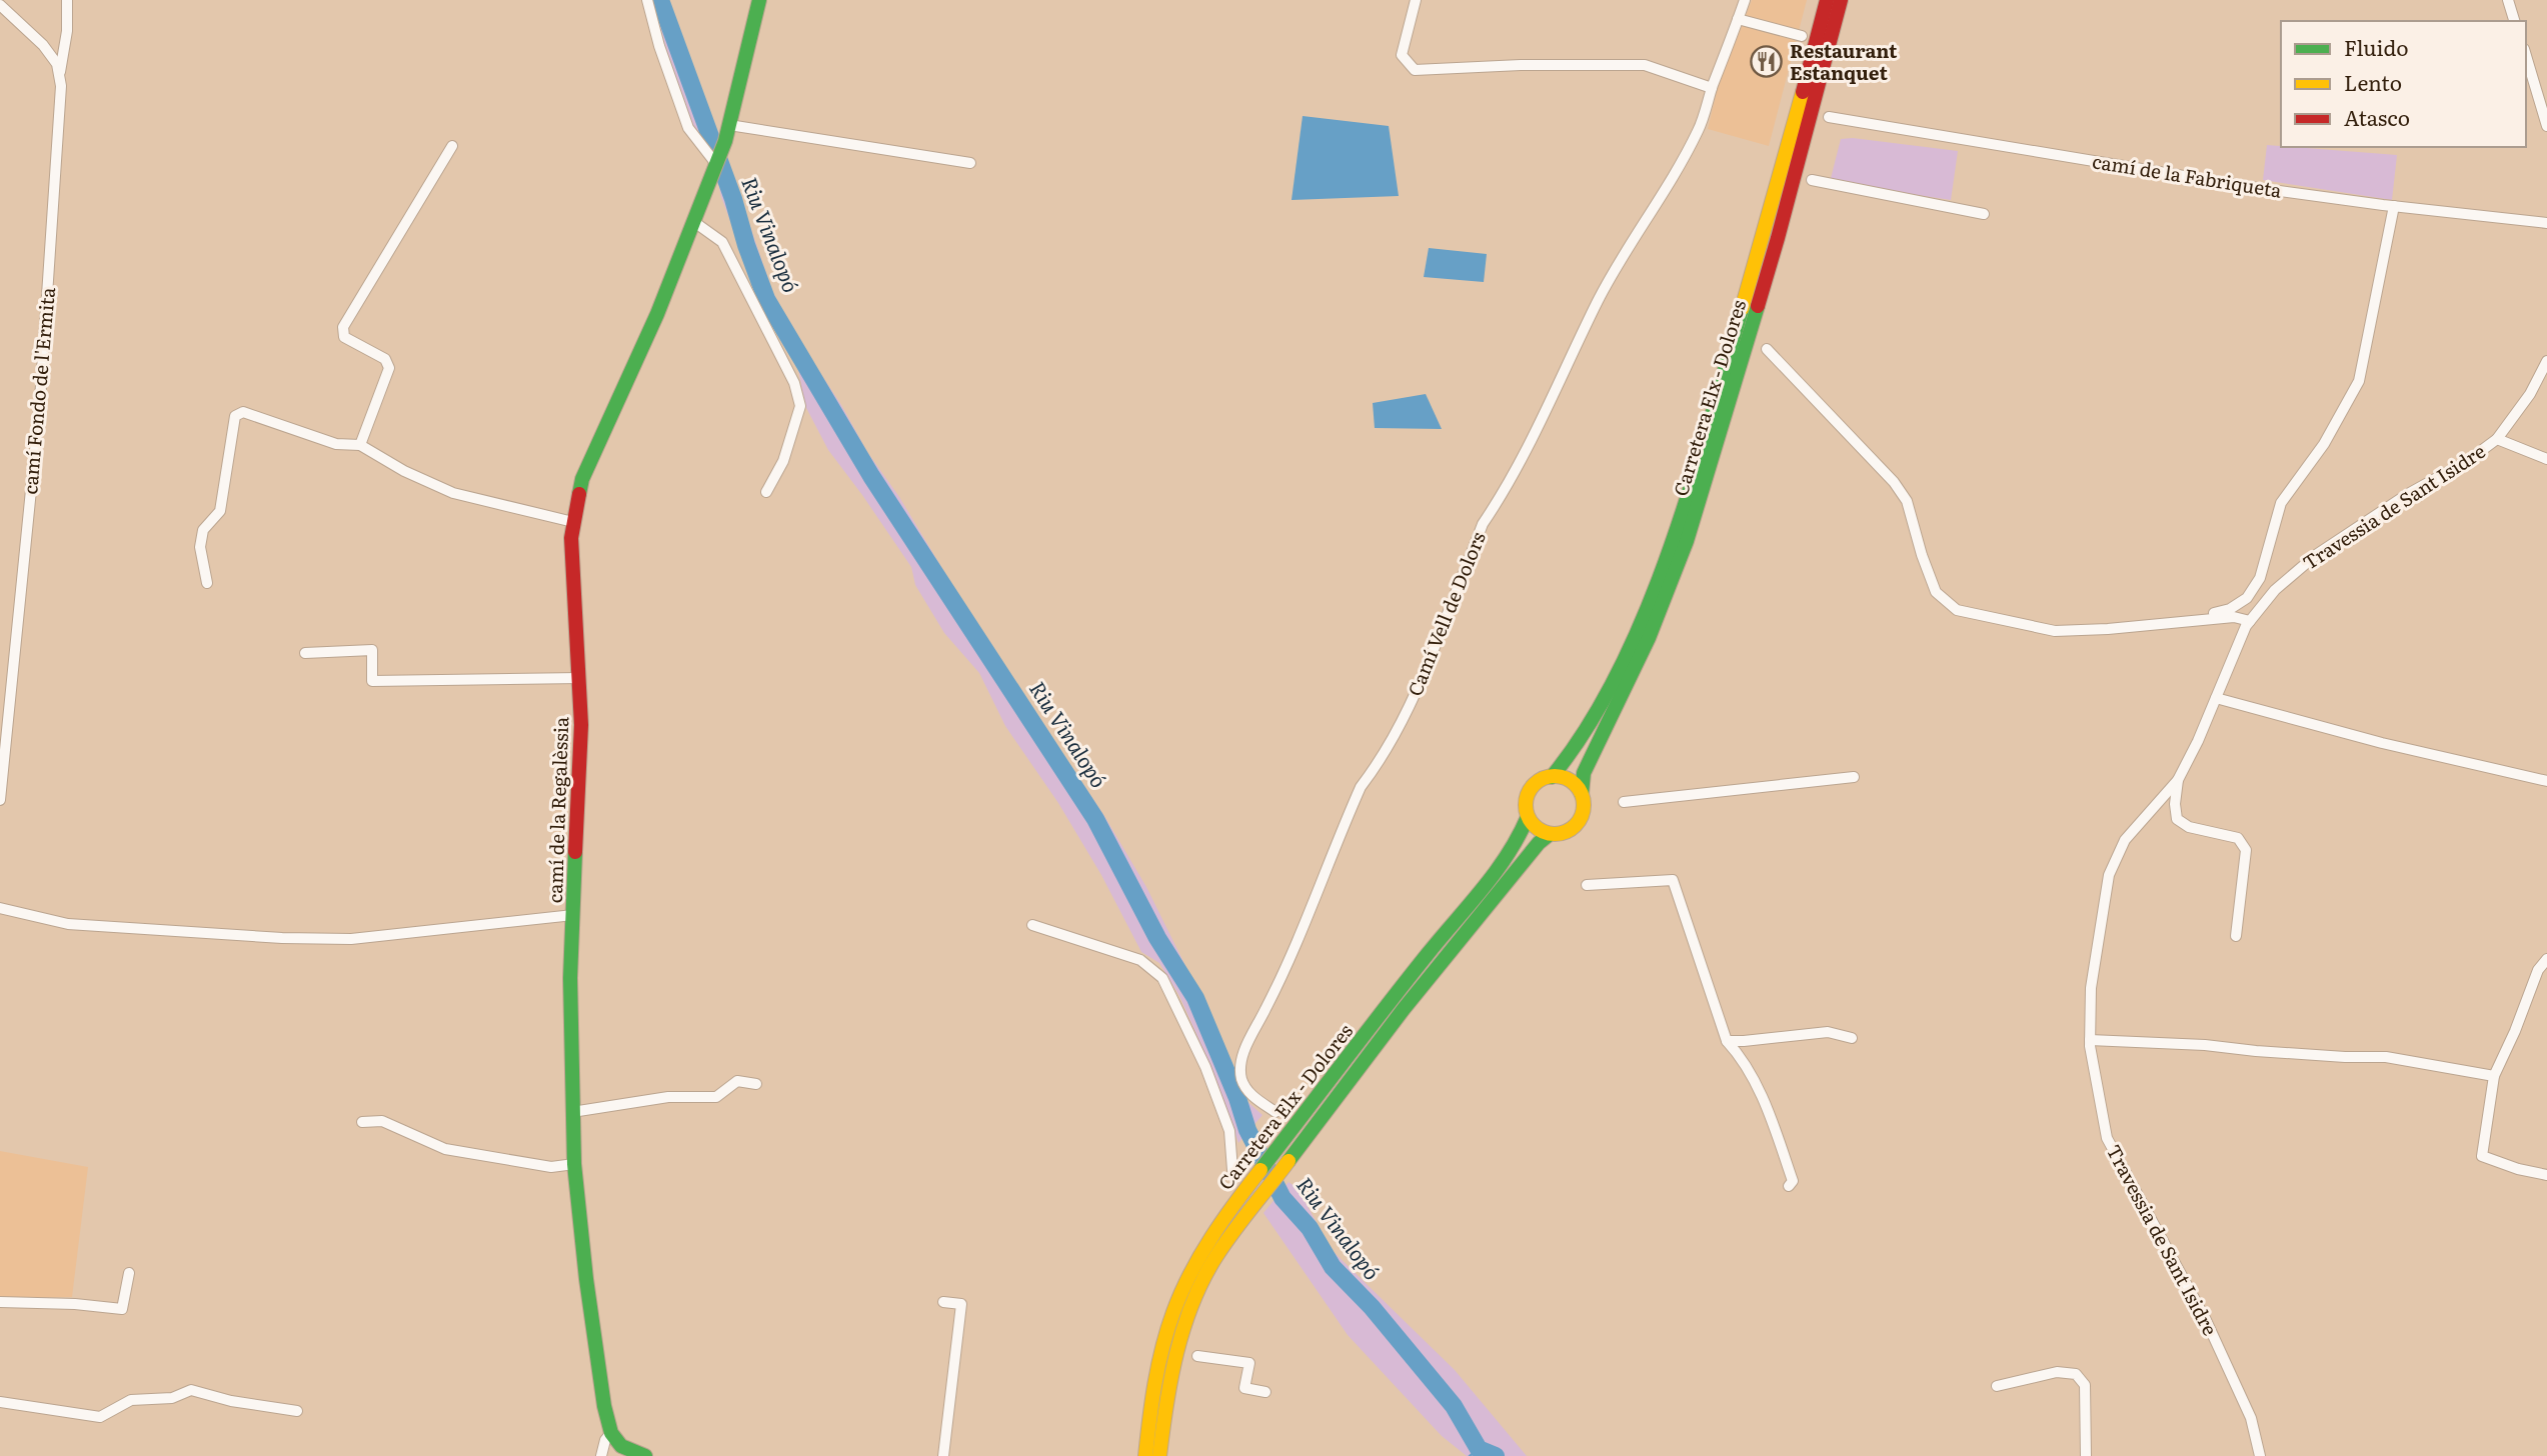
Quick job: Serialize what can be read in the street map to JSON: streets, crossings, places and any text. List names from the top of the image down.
{
  "streets": {
    "main road": ["Carretera Elx - Dolores", "camí de la Regalèssia"],
    "street": [
      "camí de la Fabriqueta",
      "camí Fondo de l'Ermita",
      "Travessia de Sant Isidre",
      "Camí Vell de Dolors"
    ]
  },
  "water": ["Riu Vinalopó"],
  "places": {
    "restaurant": ["Restaurant Estanquet"]
  },
  "legend": ["Fluido", "Lento", "Atasco"]
}
